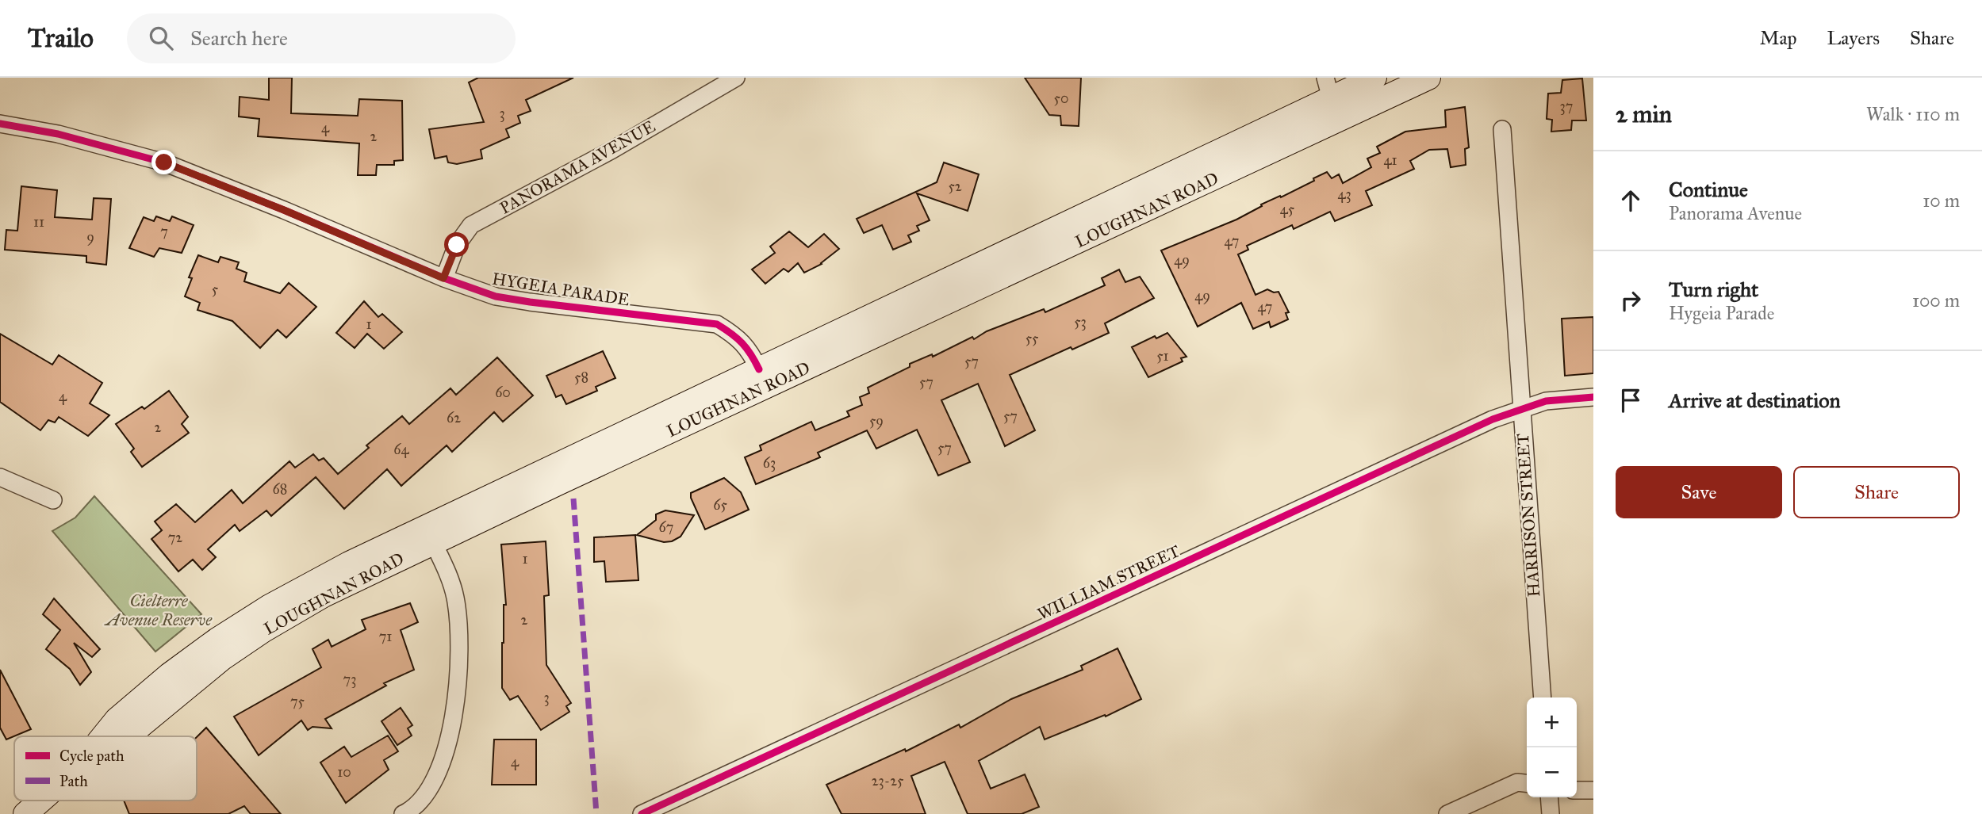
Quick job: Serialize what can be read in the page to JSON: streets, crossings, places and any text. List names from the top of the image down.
{
  "streets": {
    "main road": ["LOUGHNAN ROAD"],
    "street": [
      "PANORAMA AVENUE",
      "HYGEIA PARADE",
      "HARRISON STREET",
      "WILLIAM STREET"
    ]
  },
  "crossings": [
    ["PANORAMA AVENUE", "HYGEIA PARADE"],
    ["LOUGHNAN ROAD", "HYGEIA PARADE"],
    ["HARRISON STREET", "WILLIAM STREET"]
  ],
  "parks": ["Cielterre Avenue Reserve"],
  "house_numbers": [
    "50",
    "37",
    "3",
    "4",
    "2",
    "41",
    "52",
    "43",
    "45",
    "11",
    "7",
    "9",
    "47",
    "49",
    "5",
    "49",
    "47",
    "53",
    "1",
    "55",
    "51",
    "57",
    "58",
    "57",
    "60",
    "4",
    "57",
    "62",
    "59",
    "2",
    "57",
    "64",
    "63",
    "68",
    "65",
    "67",
    "72",
    "1",
    "2",
    "71",
    "73",
    "3",
    "75",
    "4",
    "10",
    "23-25"
  ],
  "legend": ["Cycle path", "Path"],
  "page": {
    "header": "Trailo",
    "search": "Search here",
    "nav": ["Map", "Layers", "Share"],
    "heading": ["2 min", "Walk · 110 m"],
    "list": [
      ["Continue", "Panorama Avenue", "10 m"],
      ["Turn right", "Hygeia Parade", "100 m"],
      "Arrive at destination"
    ],
    "buttons": ["Save", "Share"],
    "map_buttons": ["+", "−"]
  }
}
